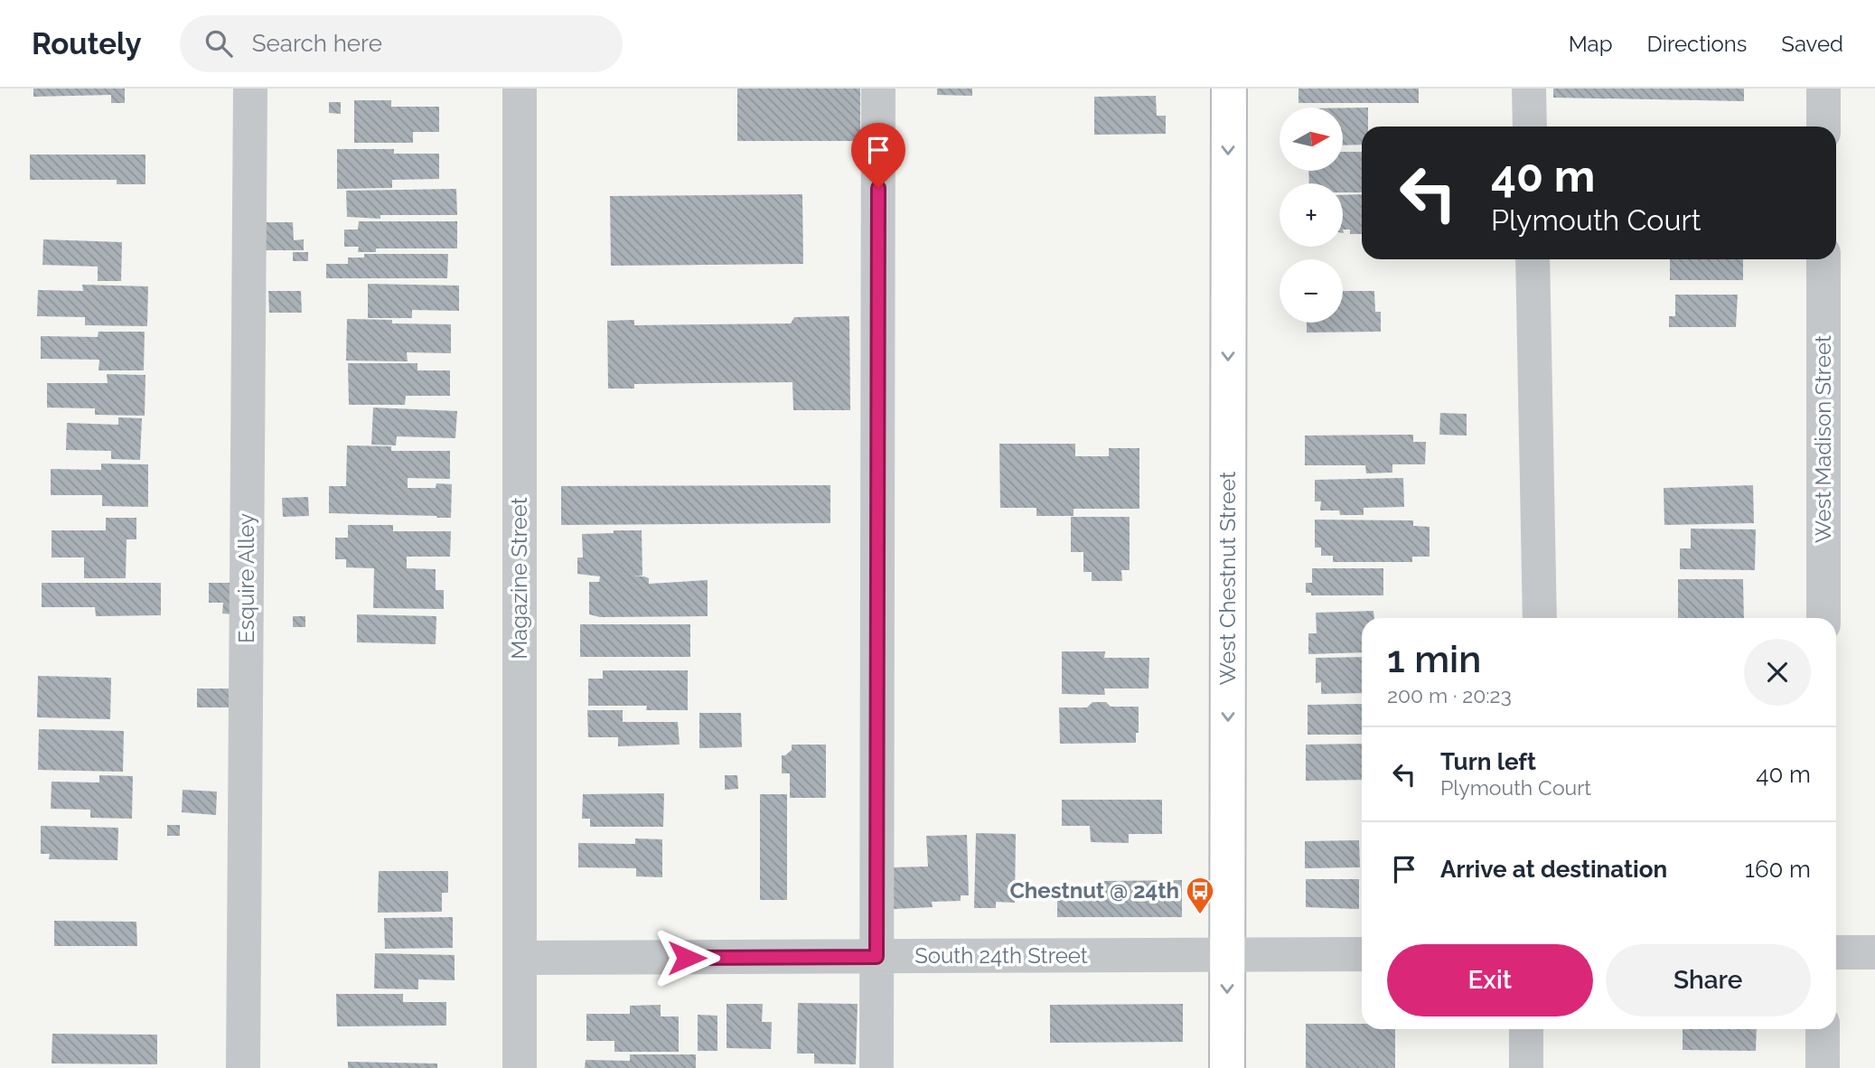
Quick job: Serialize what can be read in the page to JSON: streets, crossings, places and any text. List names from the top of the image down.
{
  "streets": {
    "main road": ["West Chestnut Street"],
    "street": [
      "West Madison Street",
      "Esquire Alley",
      "Magazine Street",
      "South 24th Street"
    ]
  },
  "crossings": [
    ["Magazine Street", "South 24th Street"],
    ["West Chestnut Street", "South 24th Street"]
  ],
  "one_way": ["West Chestnut Street"],
  "places": {
    "bus stop": ["Chestnut @ 24th"]
  },
  "north": "right",
  "page": {
    "header": "Routely",
    "search": "Search here",
    "nav": ["Map", "Directions", "Saved"],
    "map_buttons": ["+", "−"],
    "turn": ["40 m", "Plymouth Court"],
    "heading": ["1 min", "200 m · 20:23"],
    "list": [
      {
        "name": "Turn left",
        "note": "Plymouth Court",
        "value": "40 m"
      },
      {
        "name": "Arrive at destination",
        "value": "160 m"
      }
    ],
    "buttons": ["Exit", "Share"]
  }
}
